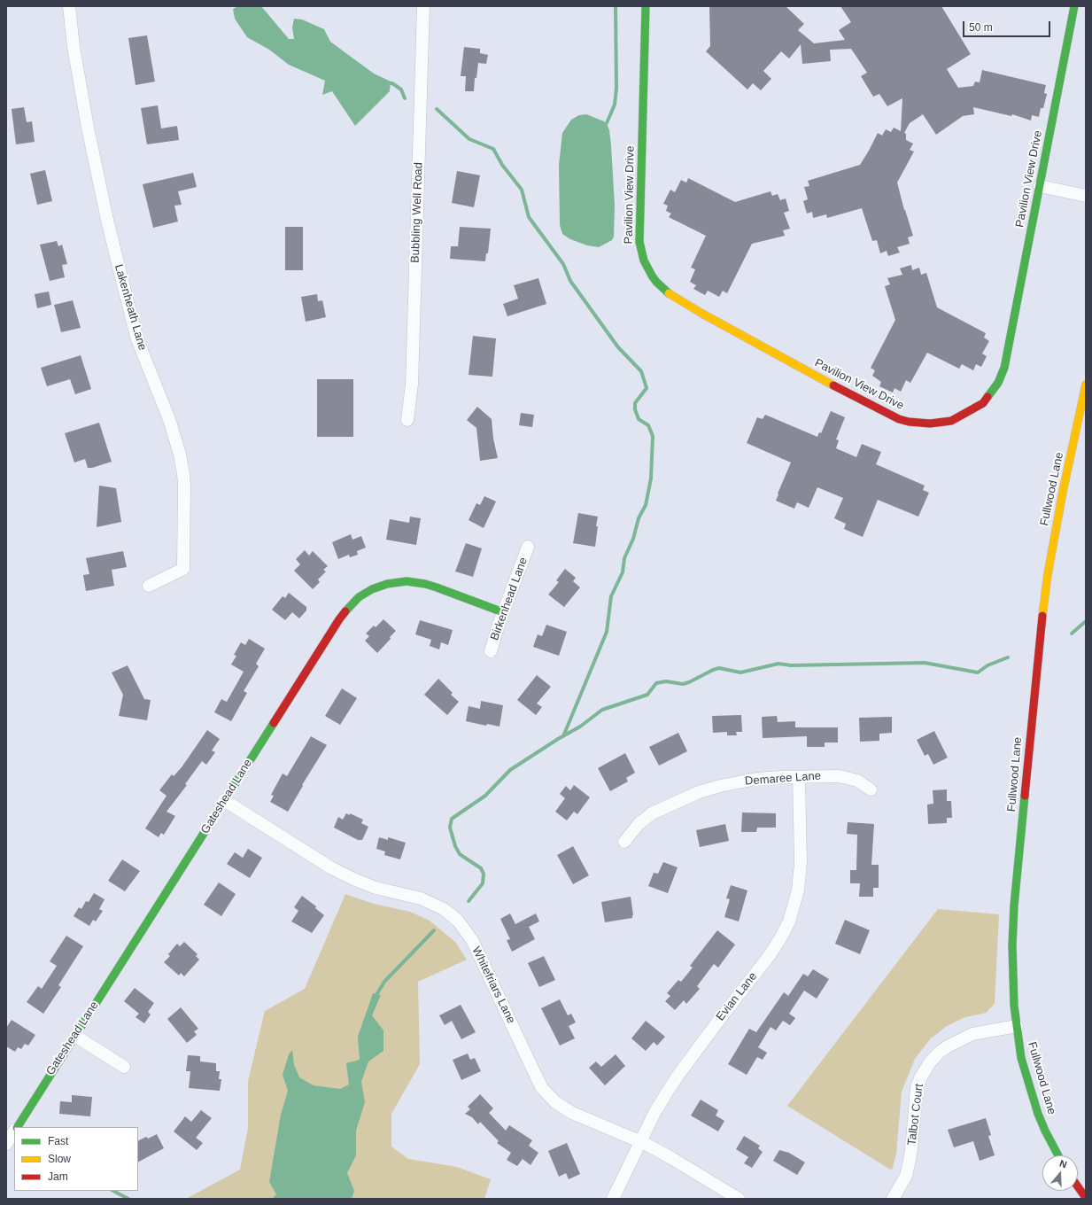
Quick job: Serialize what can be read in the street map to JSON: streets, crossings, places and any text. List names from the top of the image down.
{
  "streets": {
    "street": [
      "Pavilion View Drive",
      "Bubbling Well Road",
      "Lakenheath Lane",
      "Fullwood Lane",
      "Birkenhead Lane",
      "Demaree Lane",
      "Gateshead Lane",
      "Whitefriars Lane",
      "Evian Lane",
      "Talbot Court"
    ]
  },
  "crossings": [
    ["Fullwood Lane", "Talbot Court"],
    ["Birkenhead Lane", "Gateshead Lane"],
    ["Demaree Lane", "Evian Lane"],
    ["Gateshead Lane", "Whitefriars Lane"],
    ["Whitefriars Lane", "Evian Lane"]
  ],
  "legend": ["Fast", "Slow", "Jam"],
  "scale_bar": "50 m",
  "north": "top"
}
